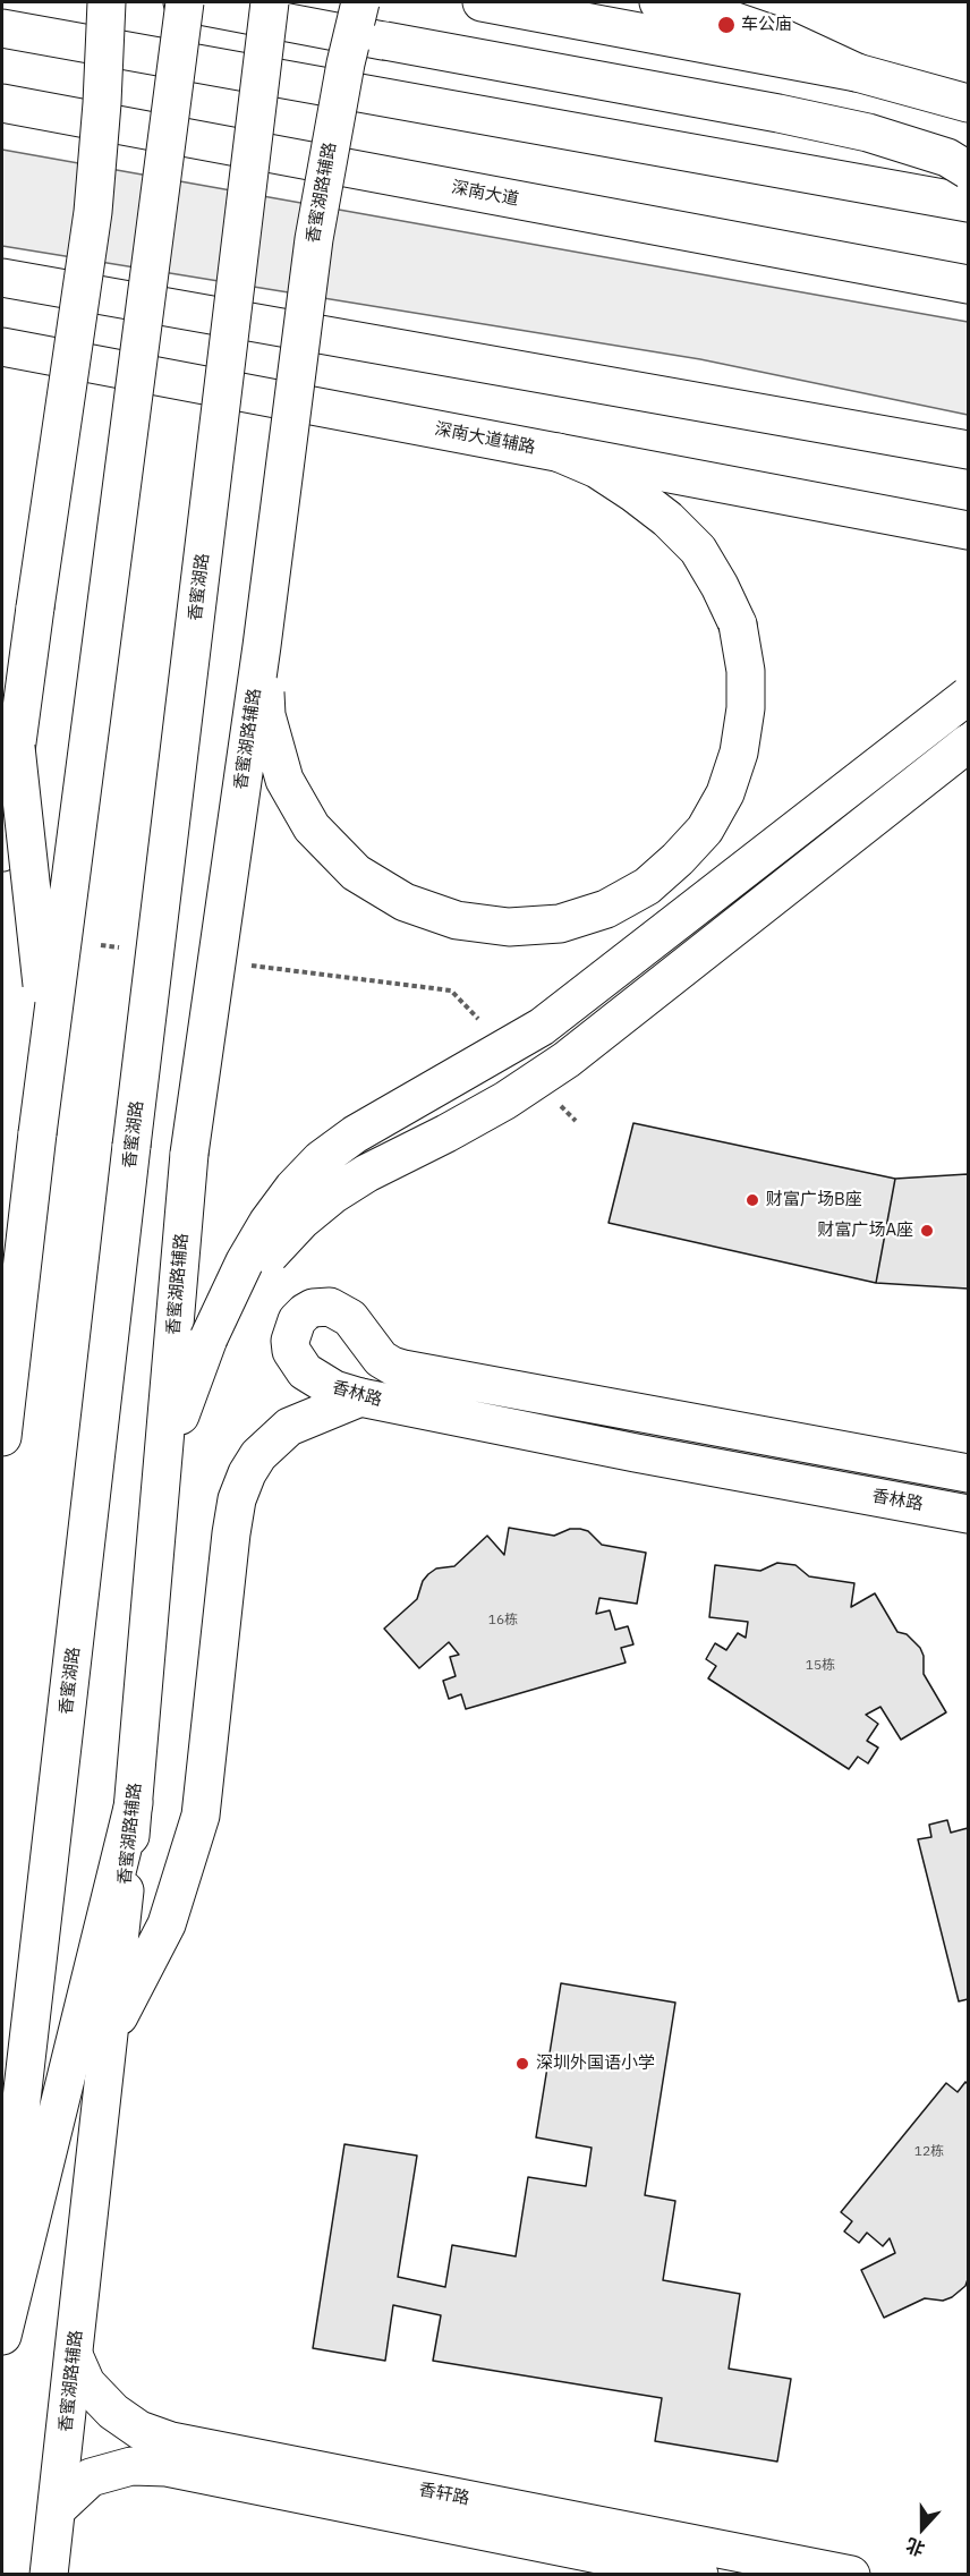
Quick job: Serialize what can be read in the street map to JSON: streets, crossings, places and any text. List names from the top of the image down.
{
  "streets": {
    "main road": [
      "香蜜湖路辅路",
      "深南大道",
      "深南大道辅路",
      "香蜜湖路",
      "香林路",
      "香轩路"
    ]
  },
  "crossings": [
    ["香蜜湖路辅路", "香轩路"]
  ],
  "places": [
    "车公庙",
    "财富广场B座",
    "财富广场A座",
    "深圳外国语小学"
  ],
  "house_numbers": ["16栋", "15栋", "12栋"],
  "north": "bottom"
}
